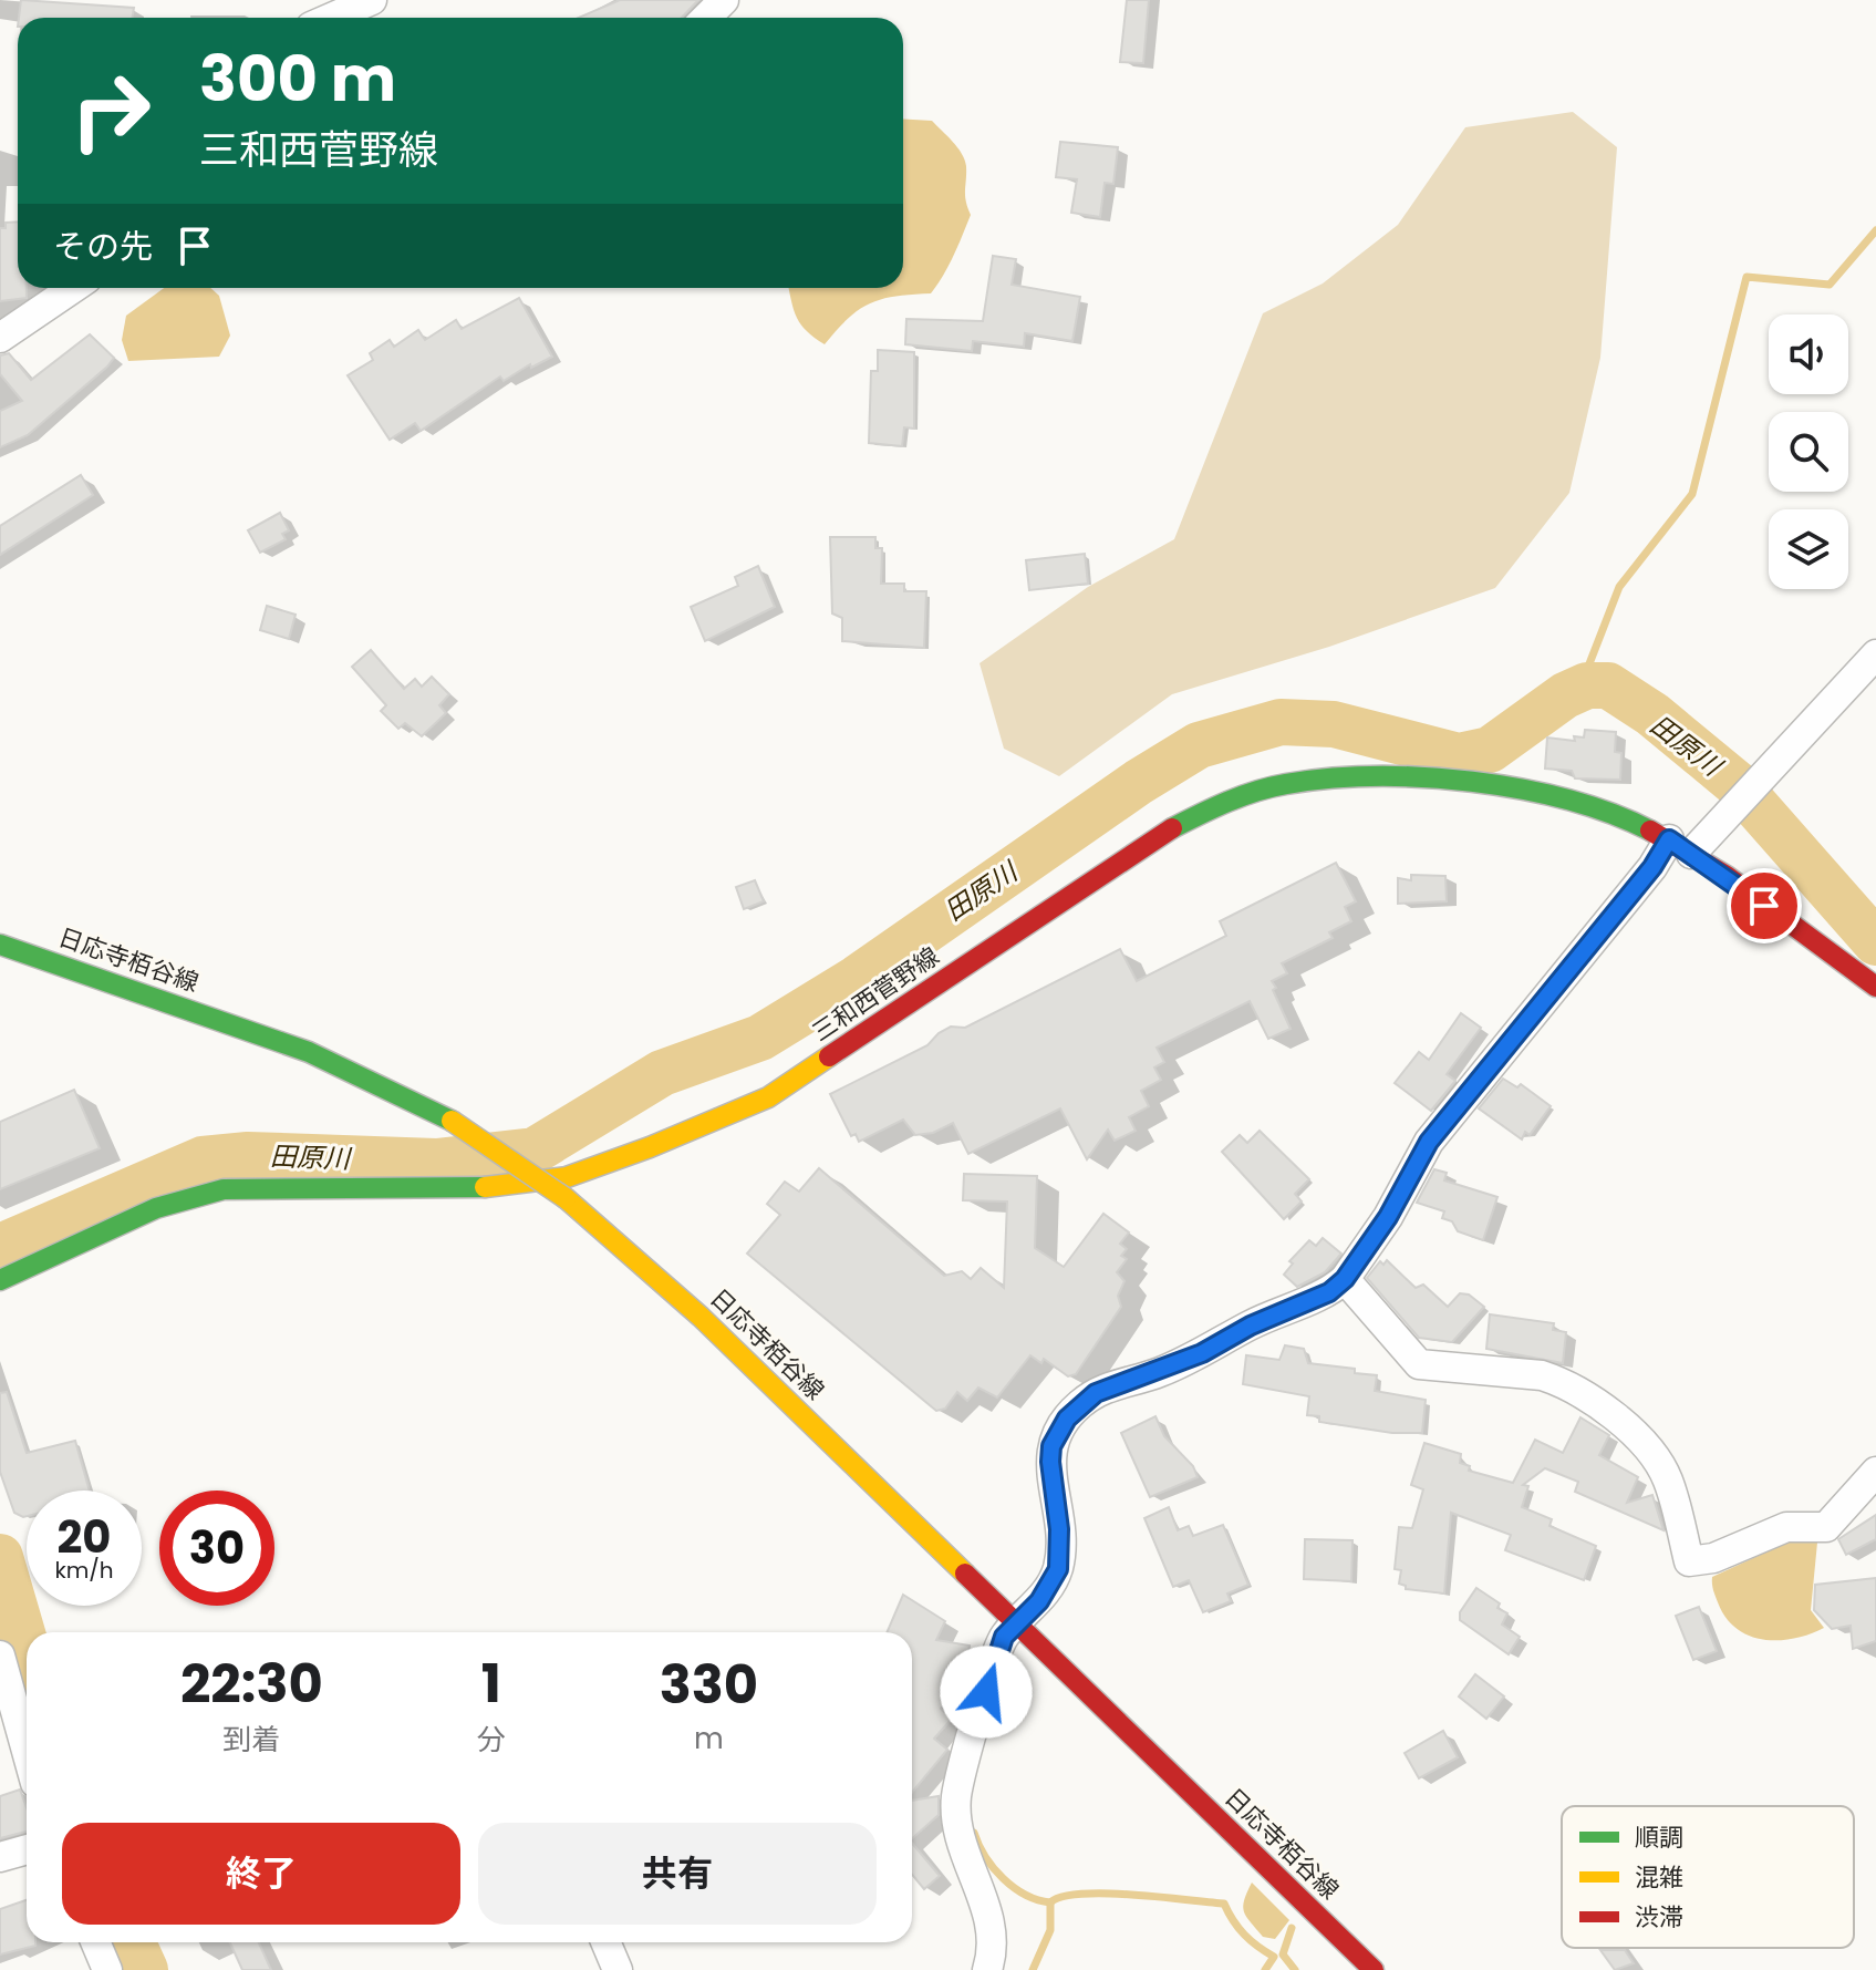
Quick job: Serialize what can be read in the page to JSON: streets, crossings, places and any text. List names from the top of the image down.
{
  "streets": {
    "main road": ["日応寺栢谷線", "三和西菅野線"]
  },
  "water": ["田原川"],
  "legend": ["順調", "混雑", "渋滞"],
  "page": {
    "turn": ["300 m", "三和西菅野線"],
    "then": "その先",
    "speed": "20 km/h",
    "limit": "30",
    "eta": [
      "22:30",
      "到着",
      "1",
      "分",
      "330",
      "m"
    ],
    "buttons": ["終了", "共有"]
  }
}
